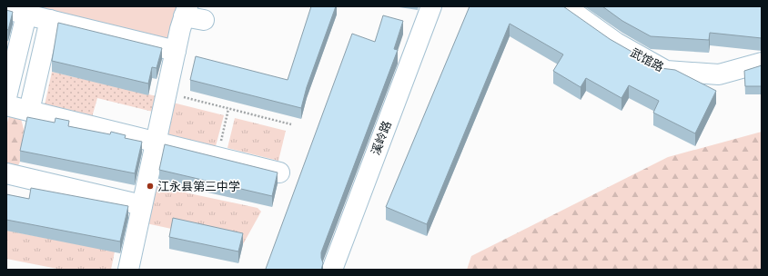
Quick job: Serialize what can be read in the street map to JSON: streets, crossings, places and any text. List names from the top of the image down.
{
  "streets": {
    "street": ["武馆路", "溪岭路"]
  },
  "places": ["江永县第三中学"]
}
